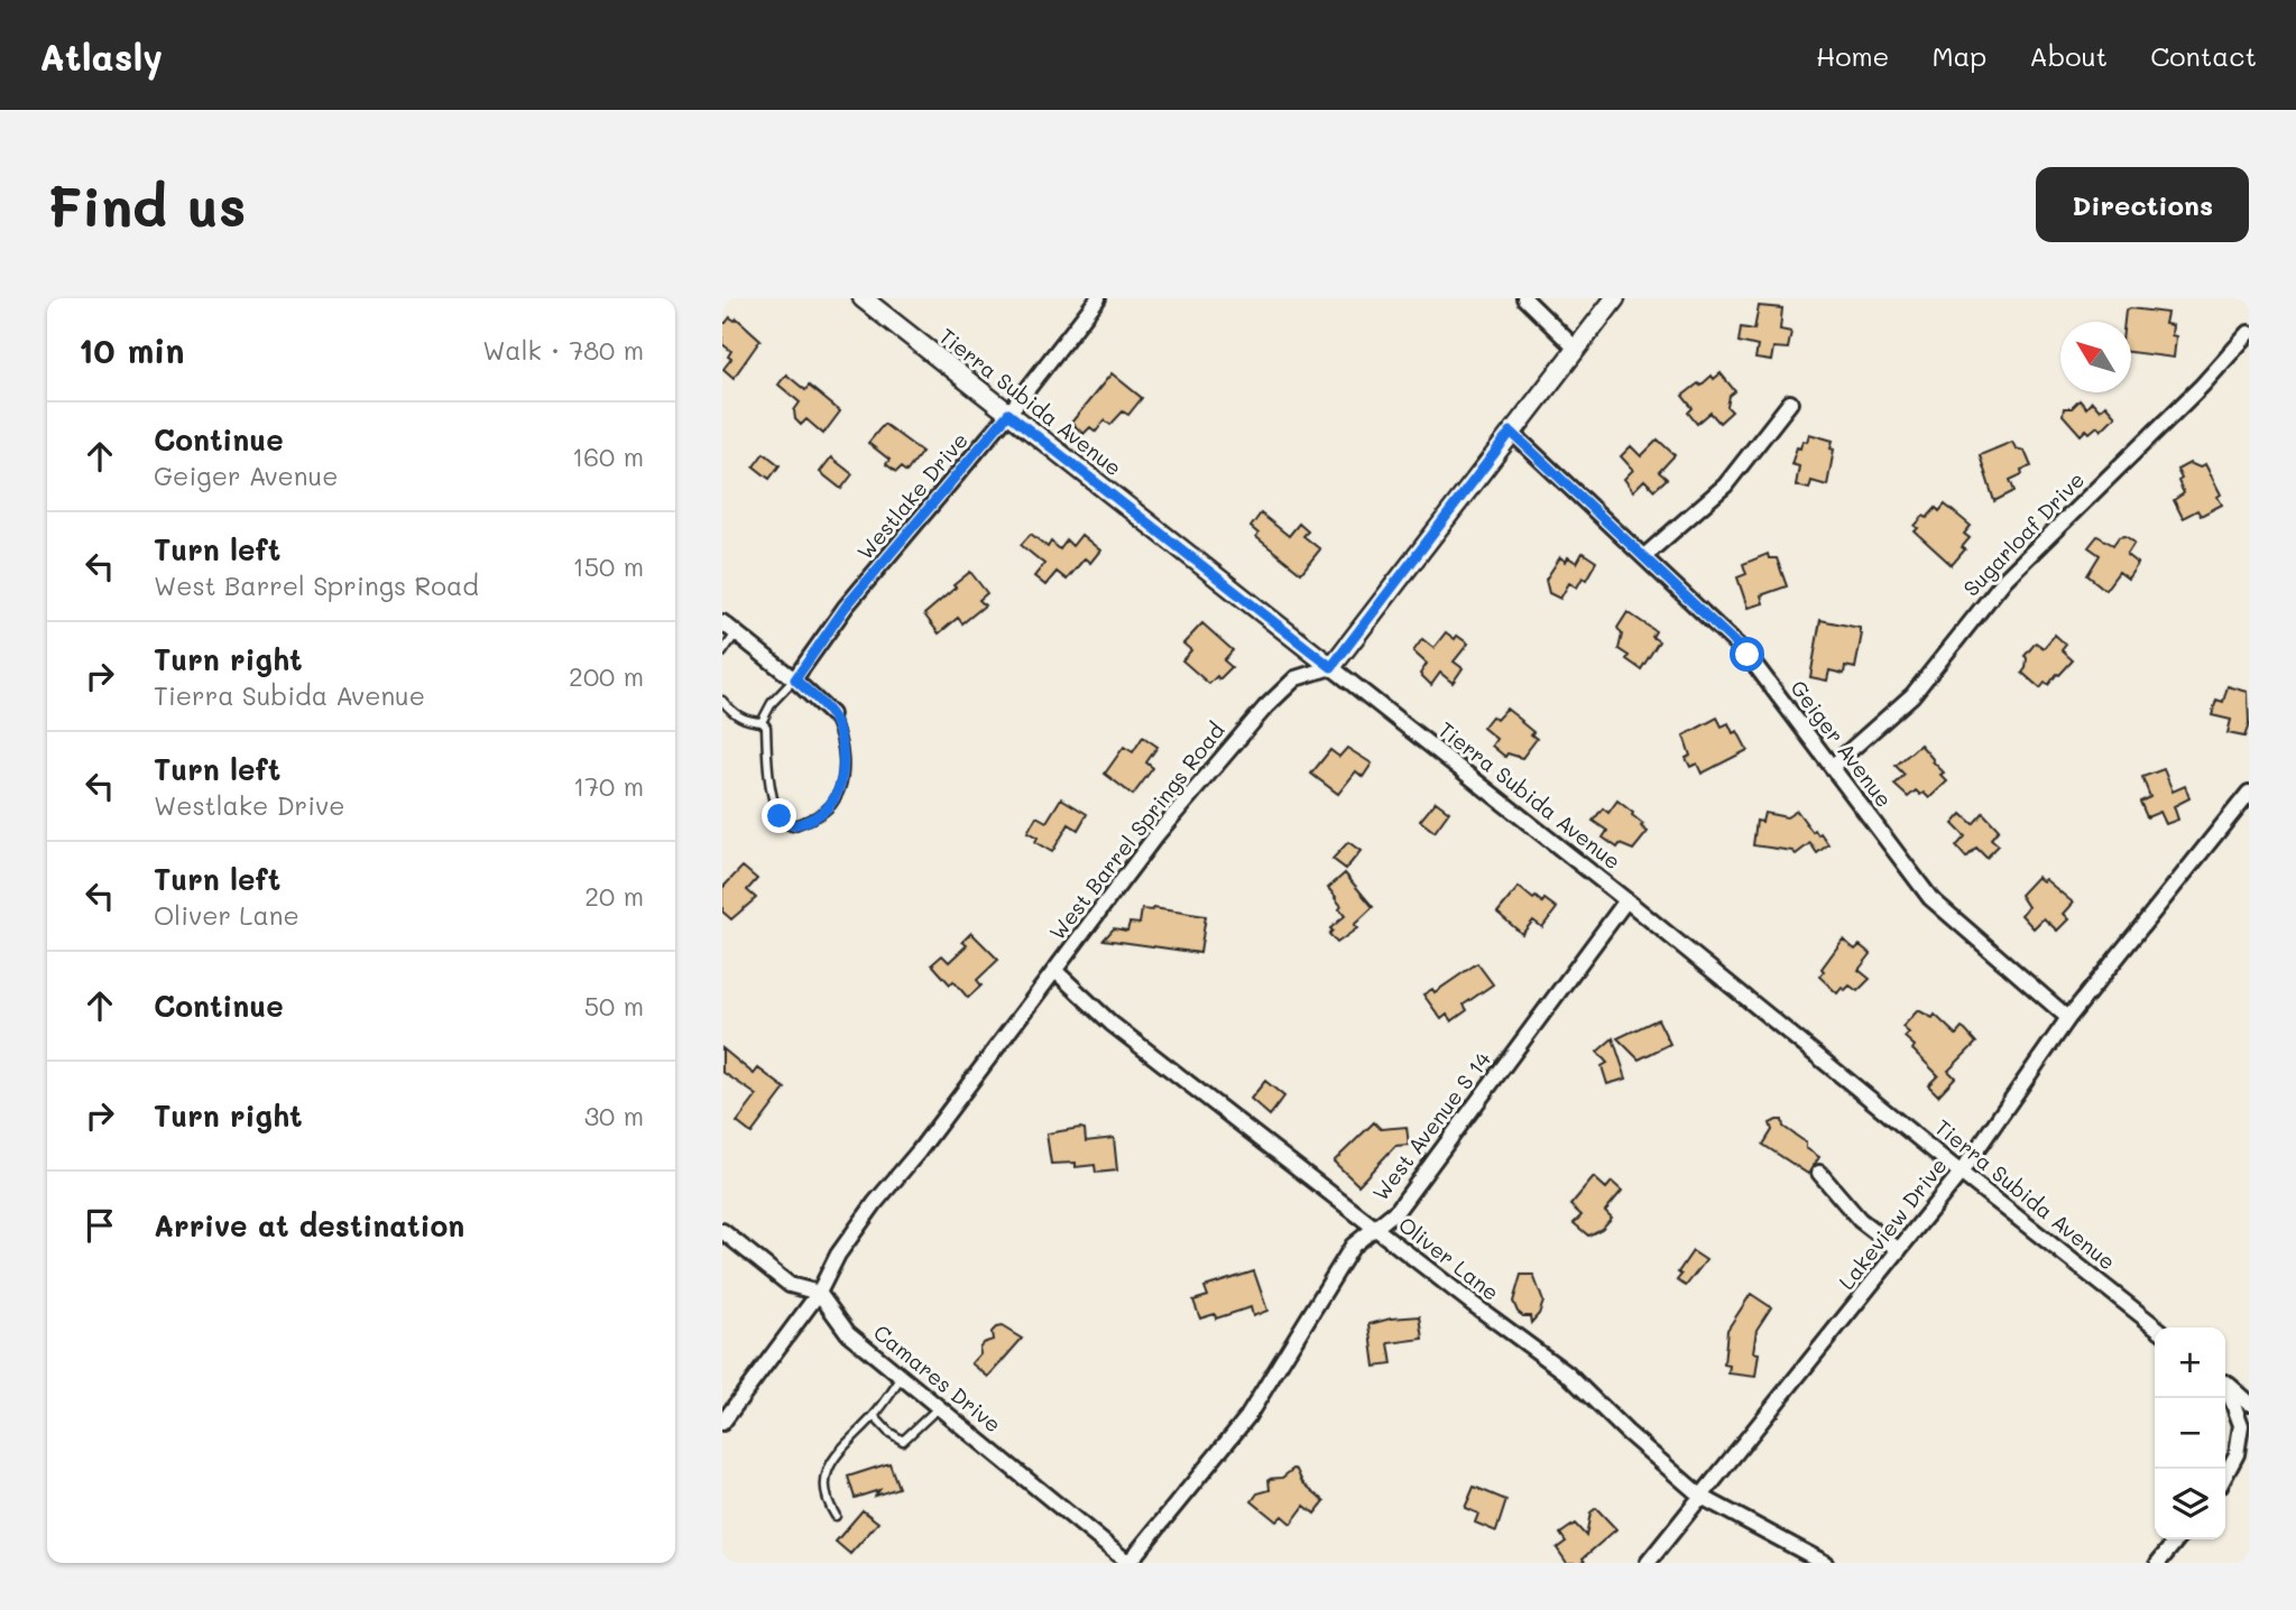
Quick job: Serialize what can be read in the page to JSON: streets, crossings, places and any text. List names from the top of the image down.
{
  "streets": {
    "street": [
      "Tierra Subida Avenue",
      "Westlake Drive",
      "Sugarloaf Drive",
      "Geiger Avenue",
      "West Barrel Springs Road",
      "West Avenue S 14",
      "Lakeview Drive",
      "Oliver Lane",
      "Camares Drive"
    ]
  },
  "crossings": [
    ["Tierra Subida Avenue", "Westlake Drive"],
    ["Tierra Subida Avenue", "West Barrel Springs Road"],
    ["Tierra Subida Avenue", "West Avenue S 14"],
    ["Tierra Subida Avenue", "Lakeview Drive"],
    ["Sugarloaf Drive", "Geiger Avenue"],
    ["Geiger Avenue", "Lakeview Drive"],
    ["West Barrel Springs Road", "Oliver Lane"],
    ["West Barrel Springs Road", "Camares Drive"],
    ["West Avenue S 14", "Oliver Lane"],
    ["West Avenue S 14", "Camares Drive"],
    ["Lakeview Drive", "Oliver Lane"]
  ],
  "north": "top left",
  "page": {
    "header": "Atlasly",
    "nav": [
      "Home",
      "Map",
      "About",
      "Contact"
    ],
    "buttons": "Directions",
    "title": "Find us",
    "heading": ["10 min", "Walk · 780 m"],
    "list": [
      ["Continue", "Geiger Avenue", "160 m"],
      ["Turn left", "West Barrel Springs Road", "150 m"],
      ["Turn right", "Tierra Subida Avenue", "200 m"],
      ["Turn left", "Westlake Drive", "170 m"],
      ["Turn left", "Oliver Lane", "20 m"],
      ["Continue", "50 m"],
      ["Turn right", "30 m"],
      "Arrive at destination"
    ],
    "map_buttons": ["+", "−"]
  }
}
